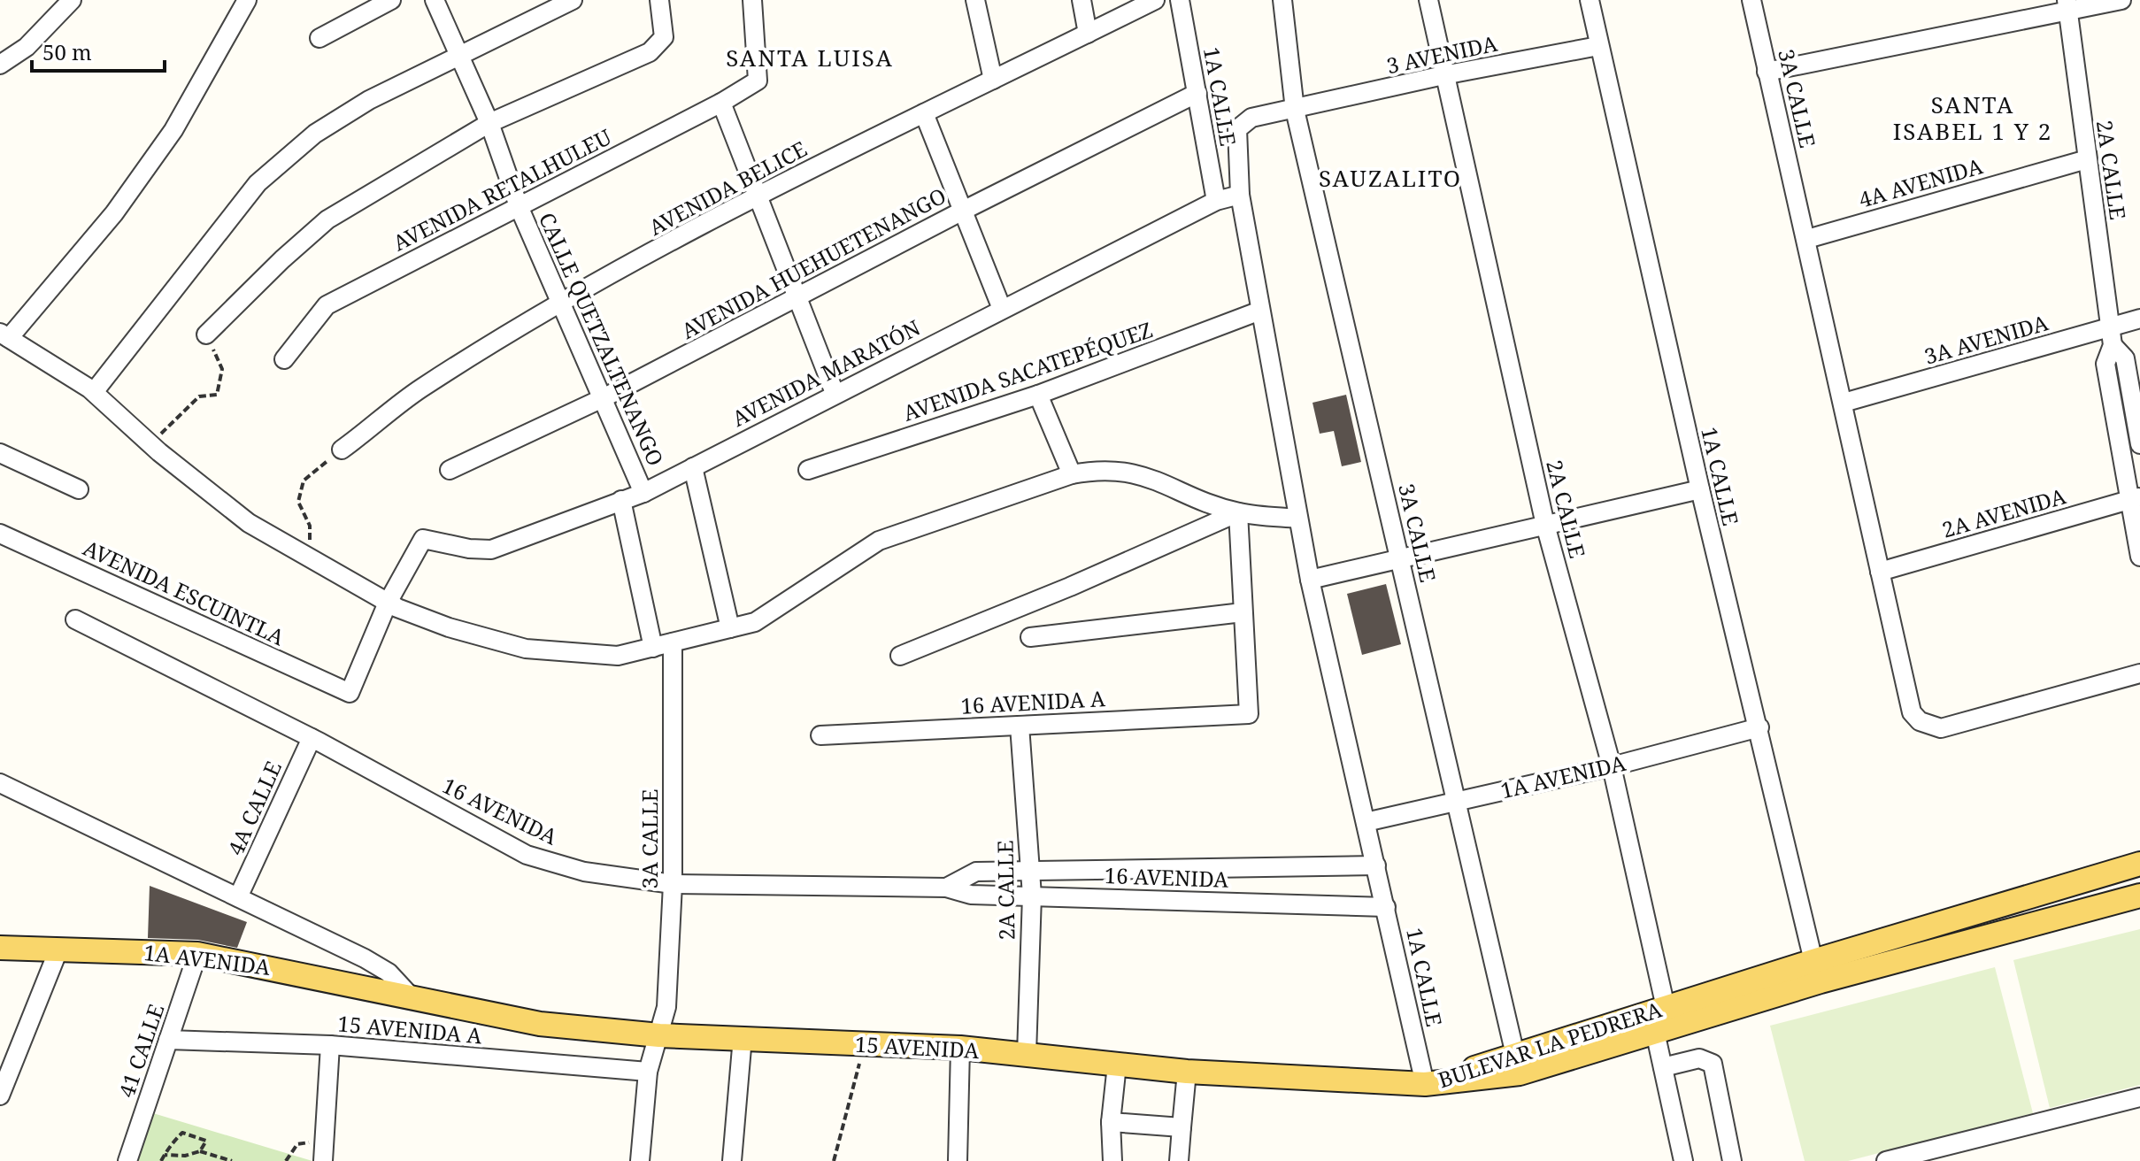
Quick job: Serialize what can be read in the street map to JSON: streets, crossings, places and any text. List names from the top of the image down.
{
  "streets": {
    "main road": ["1A AVENIDA", "BULEVAR LA PEDRERA", "15 AVENIDA"],
    "street": [
      "3 AVENIDA",
      "1A CALLE",
      "3A CALLE",
      "2A CALLE",
      "4A AVENIDA",
      "AVENIDA BELICE",
      "AVENIDA RETALHULEU",
      "AVENIDA HUEHUETENANGO",
      "CALLE QUETZALTENANGO",
      "3A AVENIDA",
      "AVENIDA SACATEPÉQUEZ",
      "AVENIDA MARATÓN",
      "2A AVENIDA",
      "AVENIDA ESCUINTLA",
      "16 AVENIDA A",
      "4A CALLE",
      "16 AVENIDA",
      "15 AVENIDA A",
      "41 CALLE"
    ]
  },
  "crossings": [
    ["3 AVENIDA", "1A CALLE"],
    ["3 AVENIDA", "3A CALLE"],
    ["3 AVENIDA", "2A CALLE"],
    ["1A CALLE", "AVENIDA HUEHUETENANGO"],
    ["1A CALLE", "AVENIDA SACATEPÉQUEZ"],
    ["1A CALLE", "AVENIDA MARATÓN"],
    ["1A CALLE", "1A AVENIDA"],
    ["1A CALLE", "16 AVENIDA"],
    ["1A CALLE", "BULEVAR LA PEDRERA"],
    ["1A CALLE", "15 AVENIDA"],
    ["3A CALLE", "4A AVENIDA"],
    ["3A CALLE", "3A AVENIDA"],
    ["3A CALLE", "2A AVENIDA"],
    ["3A CALLE", "1A AVENIDA"],
    ["3A CALLE", "16 AVENIDA"],
    ["3A CALLE", "15 AVENIDA A"],
    ["3A CALLE", "BULEVAR LA PEDRERA"],
    ["3A CALLE", "15 AVENIDA"],
    ["2A CALLE", "4A AVENIDA"],
    ["2A CALLE", "3A AVENIDA"],
    ["2A CALLE", "2A AVENIDA"],
    ["2A CALLE", "16 AVENIDA A"],
    ["2A CALLE", "1A AVENIDA"],
    ["2A CALLE", "16 AVENIDA"],
    ["2A CALLE", "BULEVAR LA PEDRERA"],
    ["2A CALLE", "15 AVENIDA"],
    ["AVENIDA BELICE", "CALLE QUETZALTENANGO"],
    ["AVENIDA RETALHULEU", "CALLE QUETZALTENANGO"],
    ["AVENIDA HUEHUETENANGO", "CALLE QUETZALTENANGO"],
    ["CALLE QUETZALTENANGO", "AVENIDA MARATÓN"],
    ["AVENIDA MARATÓN", "AVENIDA ESCUINTLA"],
    ["1A AVENIDA", "15 AVENIDA A"],
    ["1A AVENIDA", "15 AVENIDA"],
    ["1A AVENIDA", "41 CALLE"],
    ["4A CALLE", "16 AVENIDA"],
    ["4A CALLE", "15 AVENIDA A"],
    ["15 AVENIDA A", "15 AVENIDA"],
    ["15 AVENIDA A", "41 CALLE"],
    ["BULEVAR LA PEDRERA", "15 AVENIDA"]
  ],
  "districts": ["SANTA LUISA", "SANTA ISABEL 1 Y 2", "SAUZALITO"],
  "scale_bar": "50 m"
}
